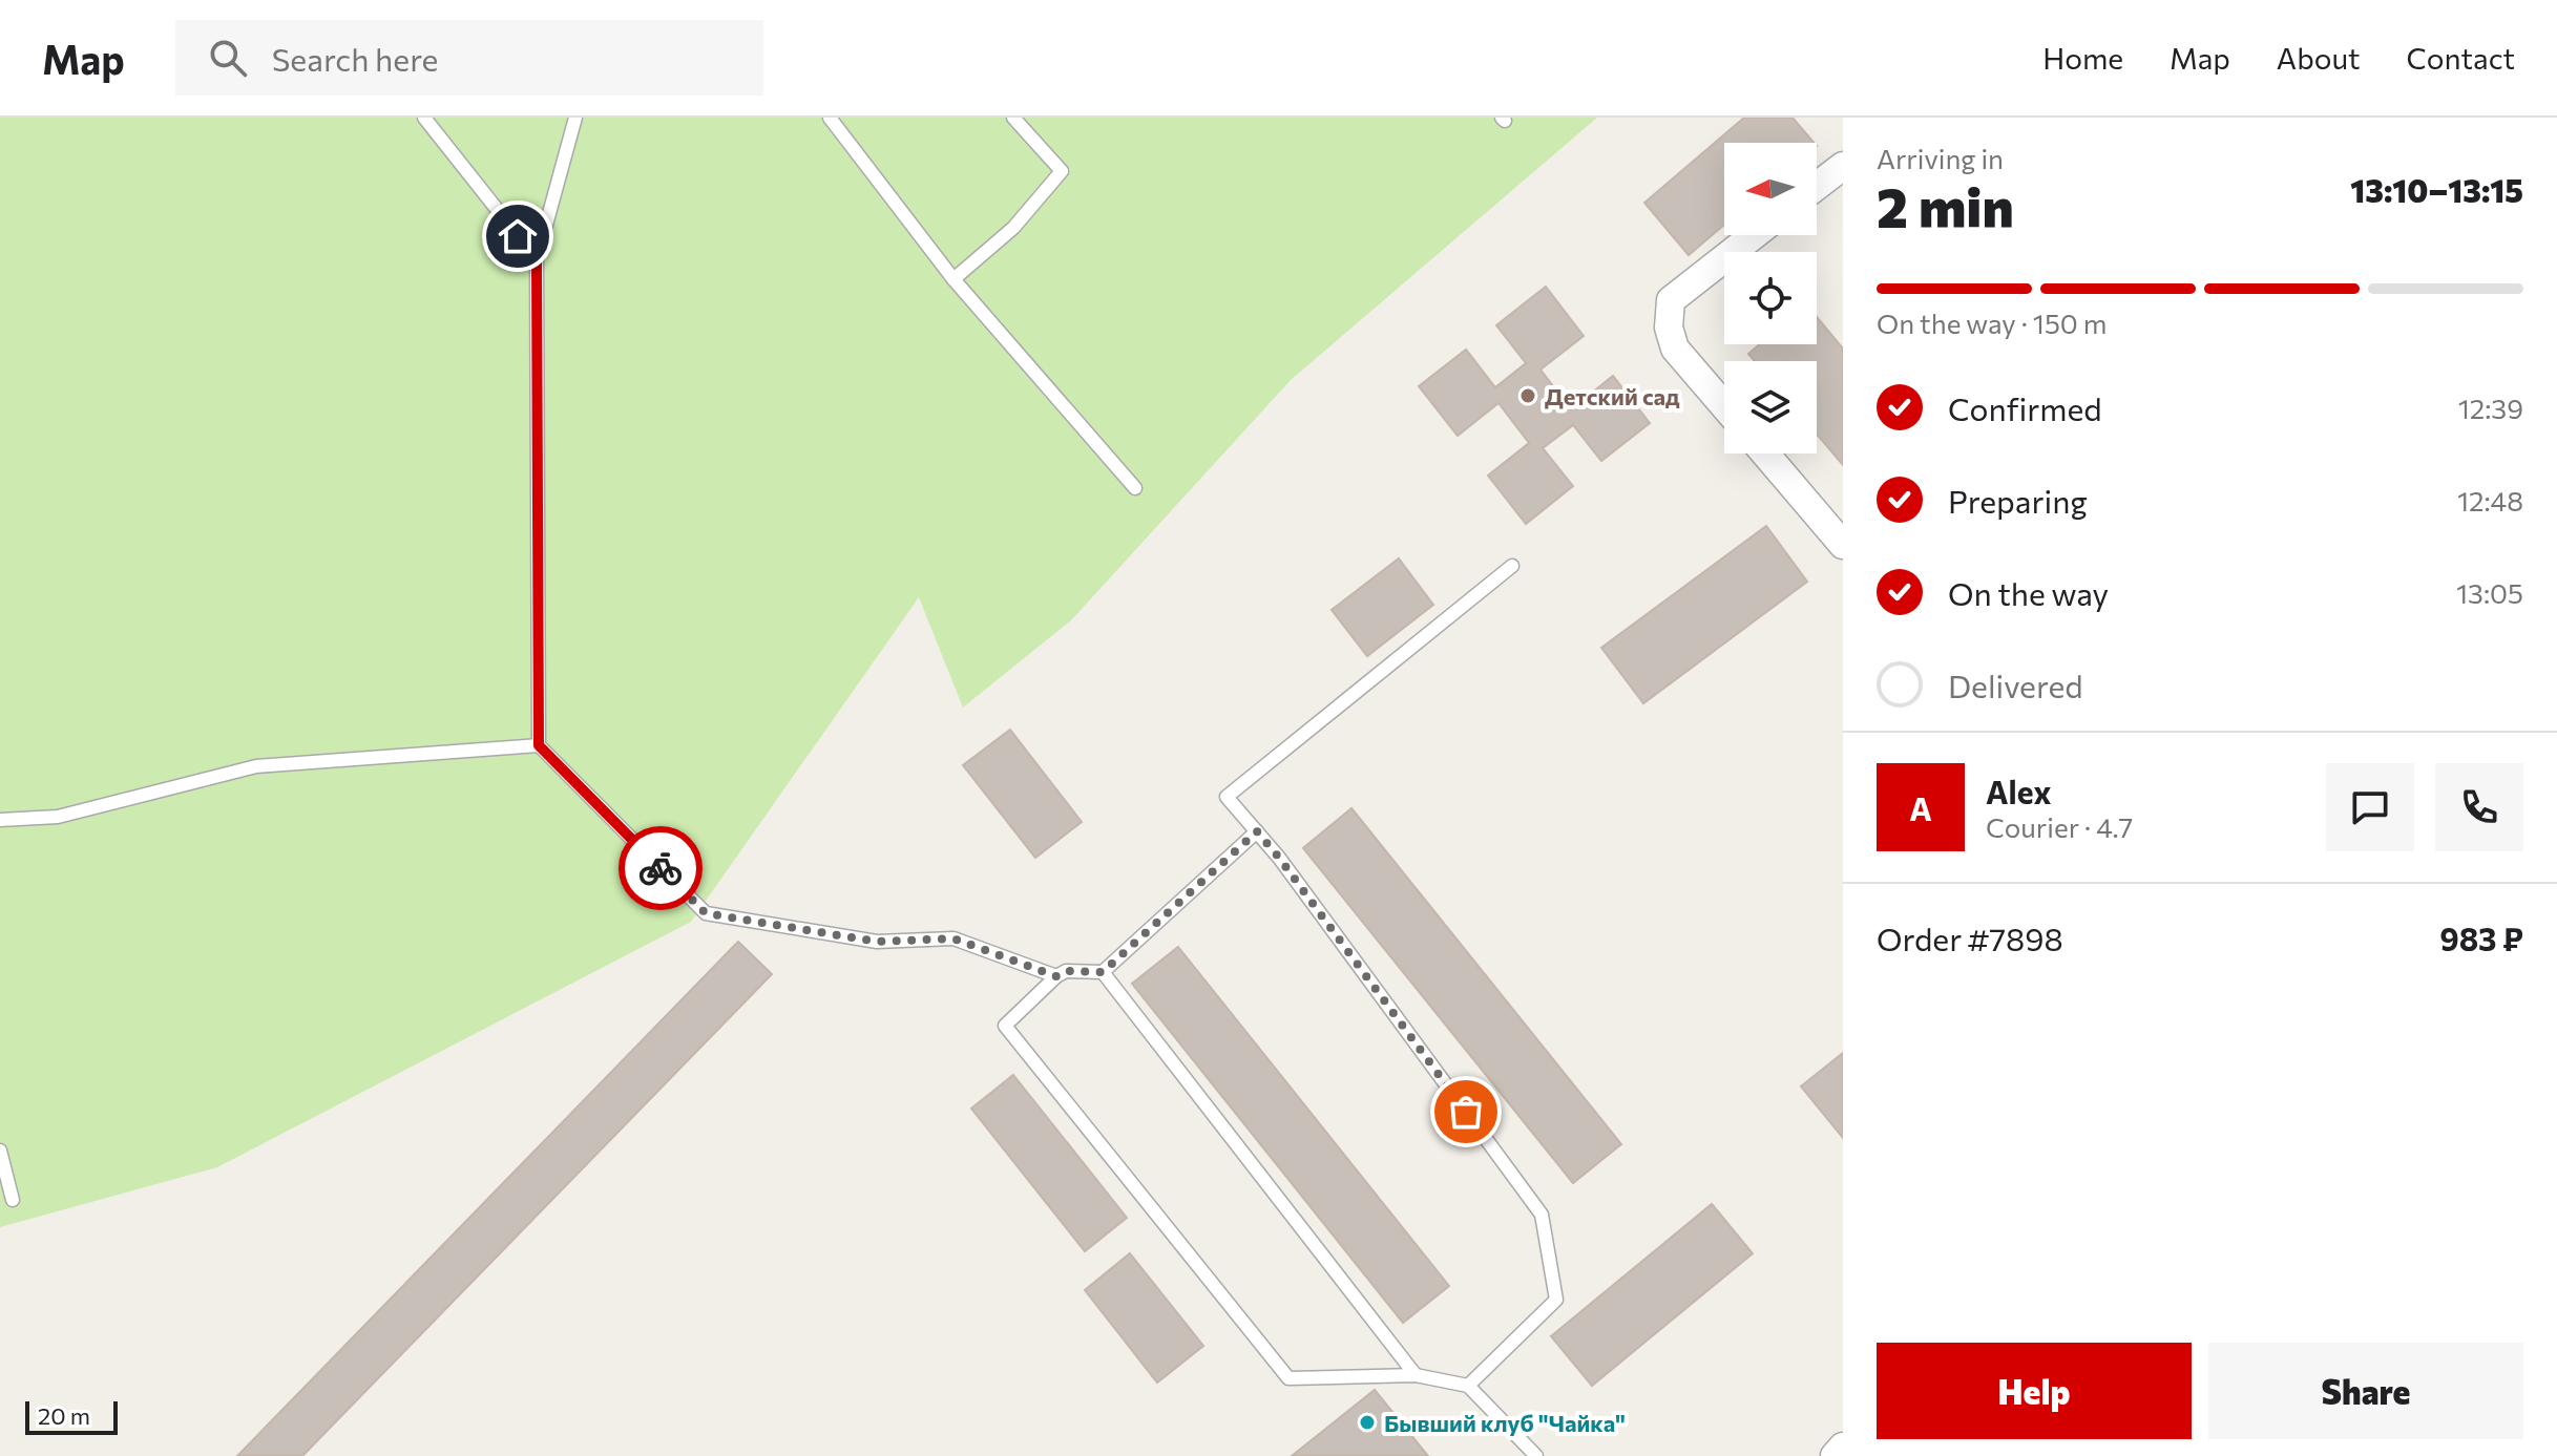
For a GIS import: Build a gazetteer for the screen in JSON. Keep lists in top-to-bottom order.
{
  "places": ["Детский сад", "Бывший клуб \"Чайка\""],
  "scale_bar": "20 m",
  "north": "left",
  "page": {
    "header": "Map",
    "search": "Search here",
    "nav": [
      "Home",
      "Map",
      "About",
      "Contact"
    ],
    "heading": ["2 min", "Arriving in", "13:10–13:15"],
    "panel": [
      "Alex",
      "Courier · 4.7",
      "Order #7898",
      "983 ₽"
    ],
    "bar": "On the way · 150 m",
    "list": [
      ["Confirmed", "12:39"],
      ["Preparing", "12:48"],
      ["On the way", "13:05"],
      "Delivered"
    ],
    "round": "A",
    "buttons": ["Help", "Share"],
    "scale": "20 m"
  }
}
